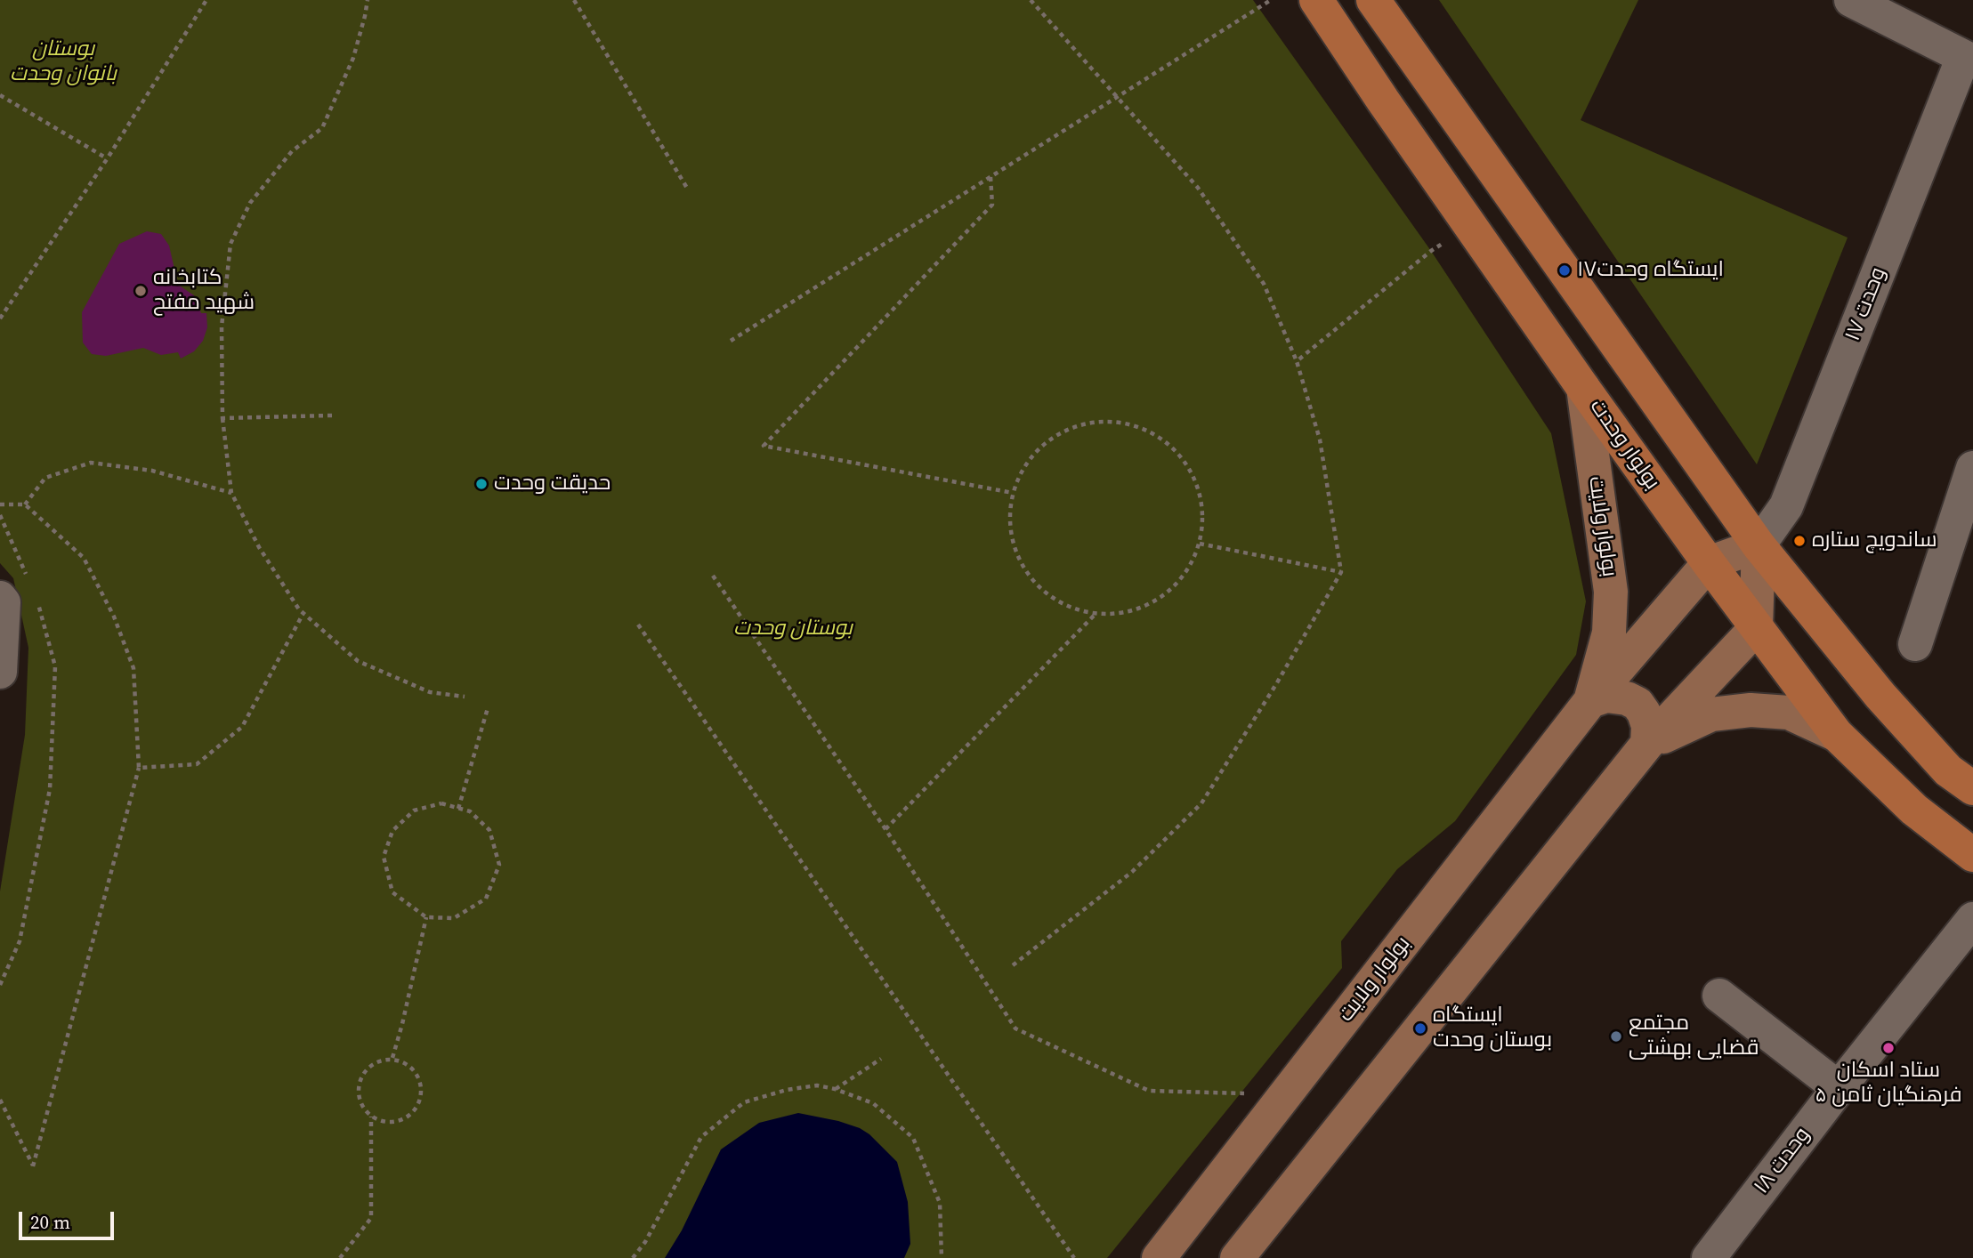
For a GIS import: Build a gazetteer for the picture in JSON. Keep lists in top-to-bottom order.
{
  "streets": {
    "main road": ["بولوار وحدت", "بولوار ولایت"],
    "street": ["وحدت ۱۷", "وحدت ۱۸"]
  },
  "crossings": [
    ["وحدت ۱۷", "بولوار ولایت"],
    ["بولوار وحدت", "بولوار ولایت"]
  ],
  "parks": ["بوستان بانوان وحدت", "بوستان وحدت"],
  "places": [
    "ایستگاه وحدت۱۷",
    "کتابخانه شهید مفتح",
    "حدیقت وحدت",
    "ساندویچ ستاره",
    "ایستگاه بوستان وحدت",
    "مجتمع قضایی بهشتی",
    "ستاد اسکان فرهنگیان ثامن ۵"
  ],
  "scale_bar": "20 m"
}
